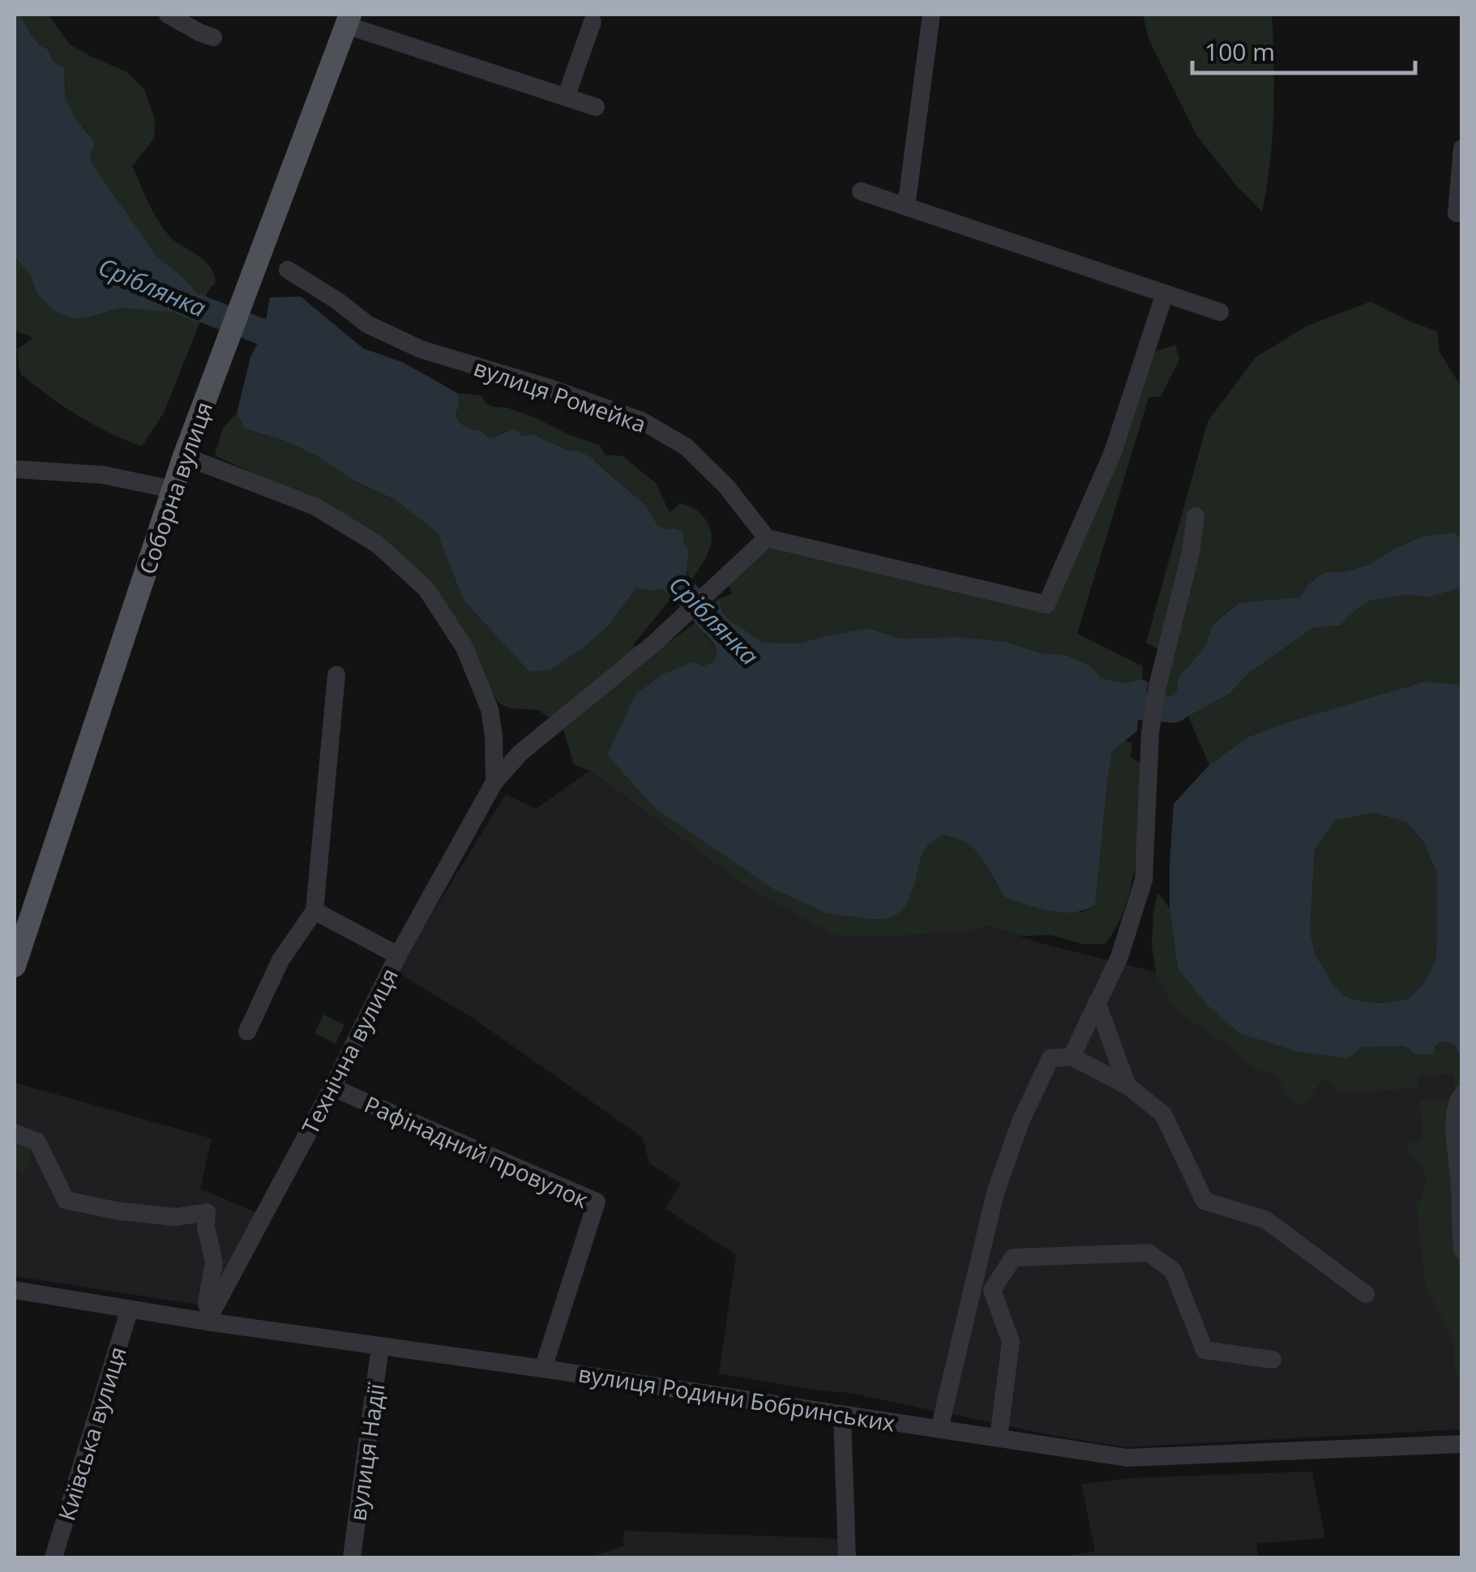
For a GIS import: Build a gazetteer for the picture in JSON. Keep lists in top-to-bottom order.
{
  "streets": {
    "main road": ["Соборна вулиця"],
    "street": [
      "вулиця Ромейка",
      "Технічна вулиця",
      "Рафінадний провулок",
      "вулиця Родини Бобринських",
      "Київська вулиця",
      "вулиця Надії"
    ]
  },
  "crossings": [
    ["вулиця Ромейка", "Технічна вулиця"],
    ["Соборна вулиця", "Технічна вулиця"],
    ["Технічна вулиця", "Рафінадний провулок"],
    ["Технічна вулиця", "вулиця Родини Бобринських"],
    ["Рафінадний провулок", "вулиця Родини Бобринських"],
    ["вулиця Родини Бобринських", "Київська вулиця"],
    ["вулиця Родини Бобринських", "вулиця Надії"]
  ],
  "water": ["Сріблянка"],
  "scale_bar": "100 m"
}
